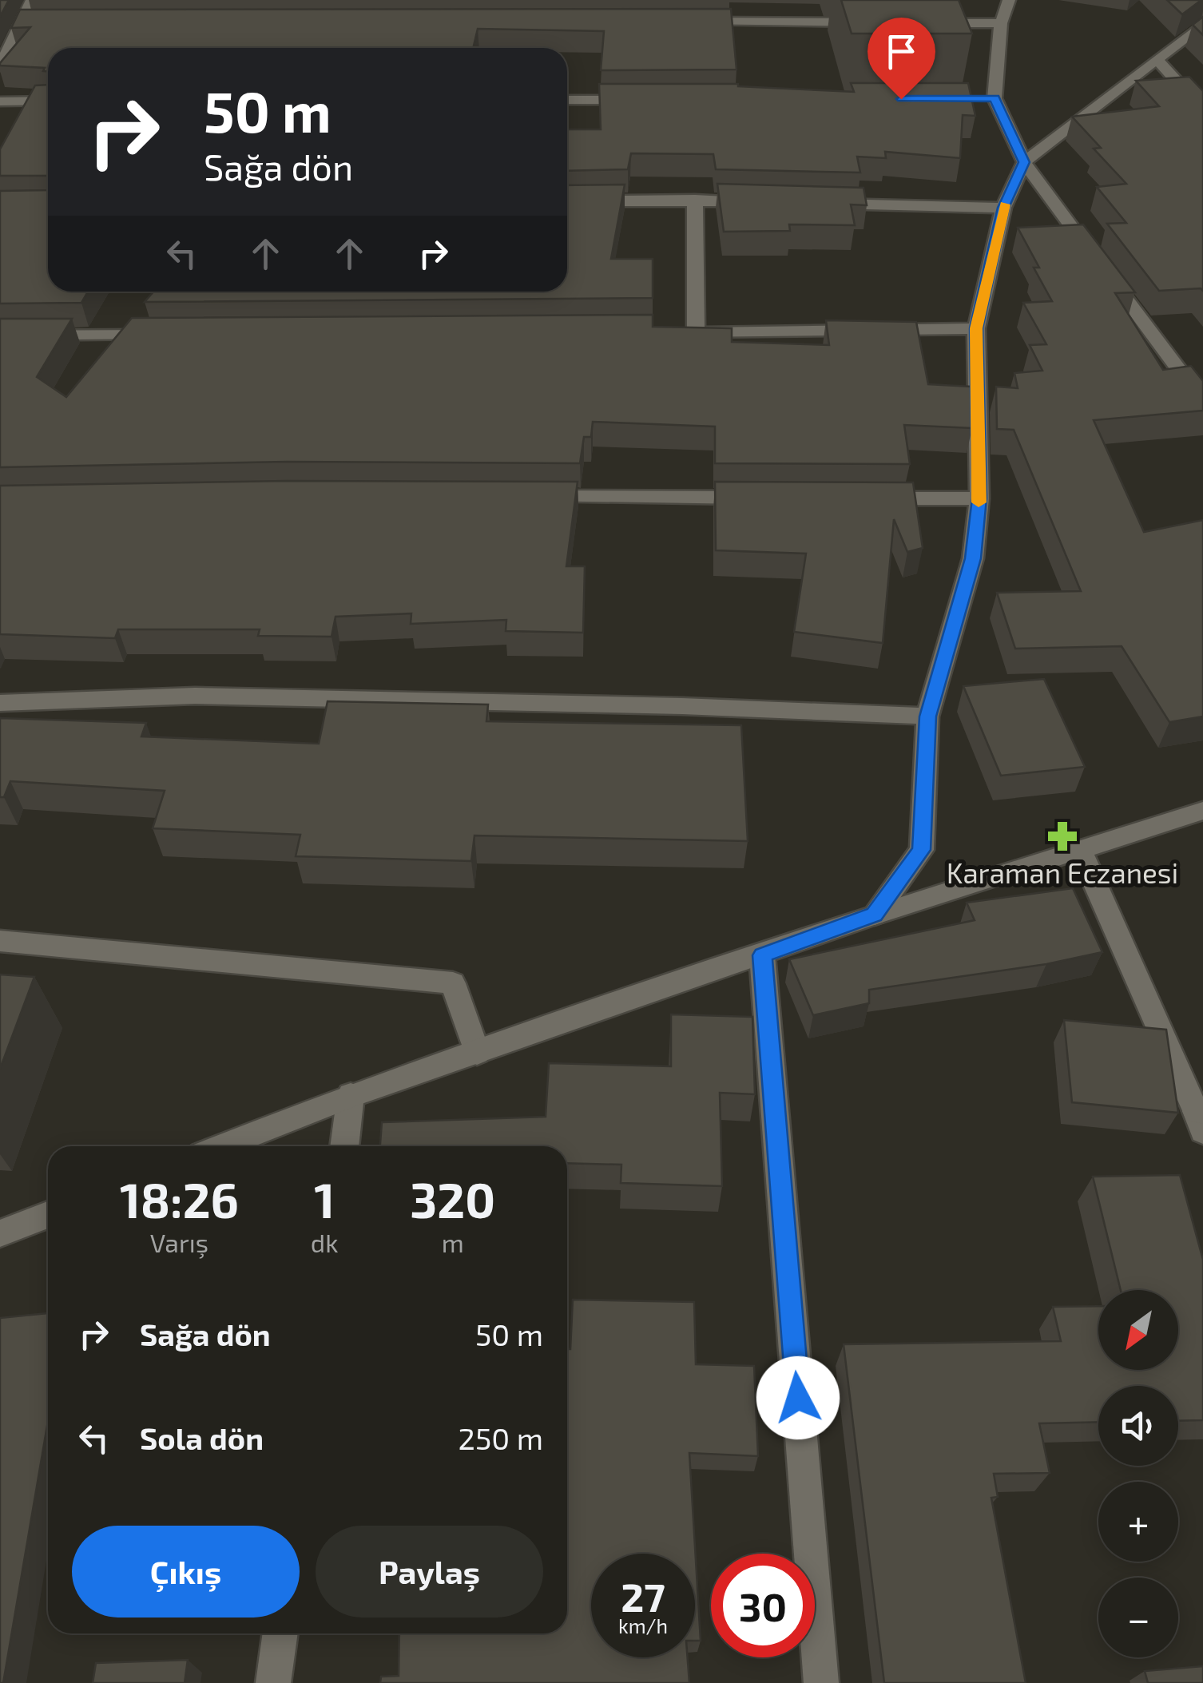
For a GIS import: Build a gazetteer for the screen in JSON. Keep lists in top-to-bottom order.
{
  "places": {
    "pharmacy": ["Karaman Eczanesi"]
  },
  "north": "bottom left",
  "page": {
    "turn": ["50 m", "Sağa dön"],
    "eta": [
      "18:26",
      "Varış",
      "1",
      "dk",
      "320",
      "m"
    ],
    "list": [
      {
        "name": "Sağa dön",
        "value": "50 m"
      },
      {
        "name": "Sola dön",
        "value": "250 m"
      }
    ],
    "map_buttons": ["+", "−"],
    "buttons": ["Çıkış", "Paylaş"],
    "speed": "27 km/h",
    "limit": "30"
  }
}
